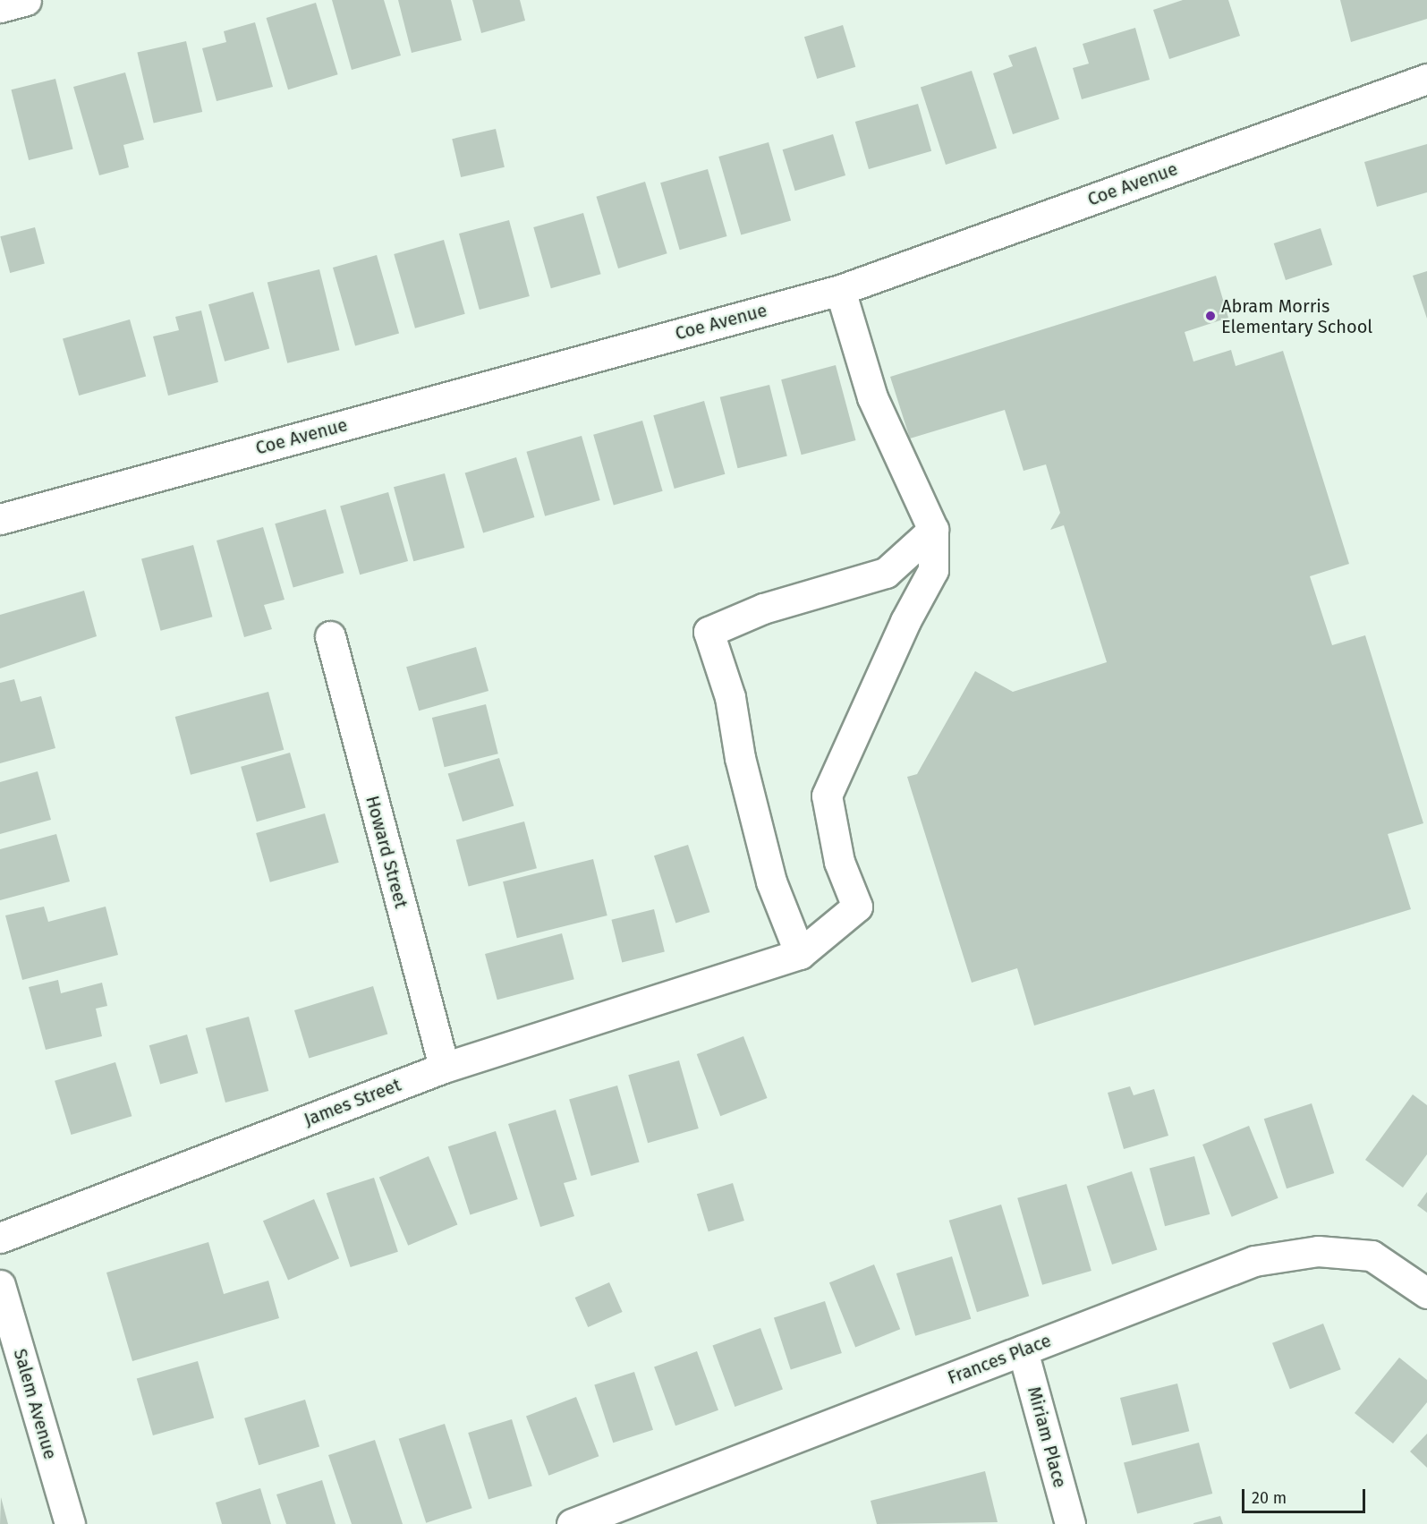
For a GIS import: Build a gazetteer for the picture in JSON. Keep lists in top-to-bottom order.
{
  "streets": {
    "street": [
      "Coe Avenue",
      "Howard Street",
      "James Street",
      "Frances Place",
      "Salem Avenue",
      "Miriam Place"
    ]
  },
  "crossings": [
    ["Howard Street", "James Street"],
    ["Frances Place", "Miriam Place"]
  ],
  "places": ["Abram Morris Elementary School"],
  "scale_bar": "20 m"
}
